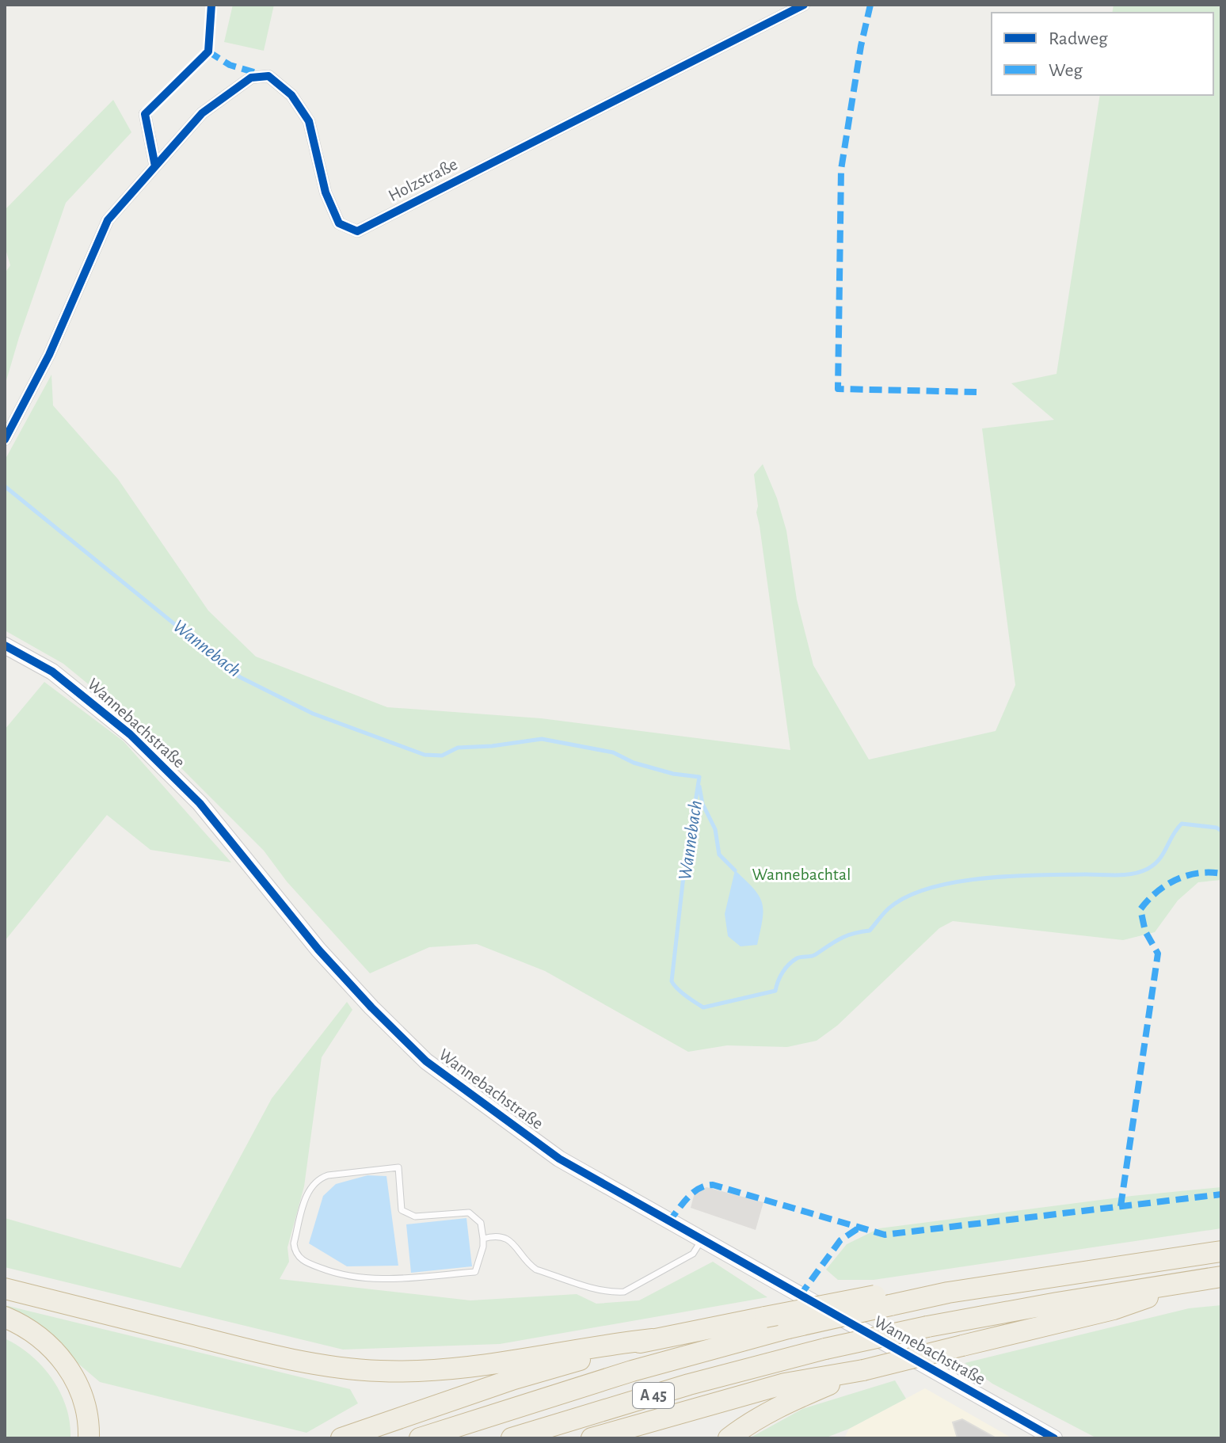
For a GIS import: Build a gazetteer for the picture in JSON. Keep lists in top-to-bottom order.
{
  "streets": {
    "highway": ["A 45"],
    "main road": ["Wannebachstraße"],
    "street": ["Holzstraße"]
  },
  "water": ["Wannebach"],
  "parks": ["Wannebachtal"],
  "legend": ["Radweg", "Weg"]
}
